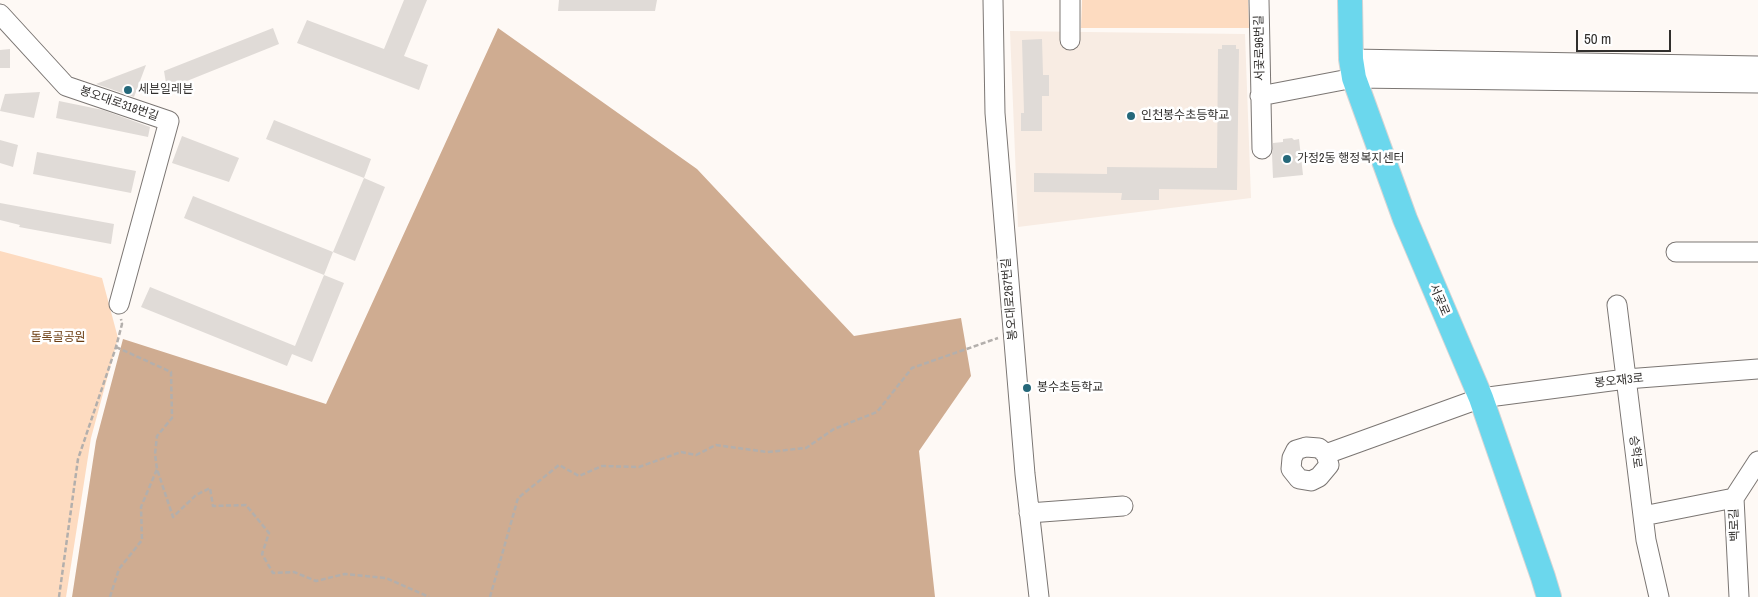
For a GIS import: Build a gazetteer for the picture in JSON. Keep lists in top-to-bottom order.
{
  "streets": {
    "main road": ["서곶로"],
    "street": [
      "서곷로96번길",
      "봉오대로318번길",
      "봉오대로267번길",
      "봉오재3로",
      "승학로",
      "백로길"
    ]
  },
  "crossings": [
    ["서곷로96번길", "서곶로"],
    ["서곶로", "봉오재3로"],
    ["봉오재3로", "승학로"]
  ],
  "parks": ["돌록골공원"],
  "places": [
    "세븐일레븐",
    "인천봉수초등학교",
    "가정2동 행정복지센터",
    "봉수초등학교"
  ],
  "scale_bar": "50 m"
}
